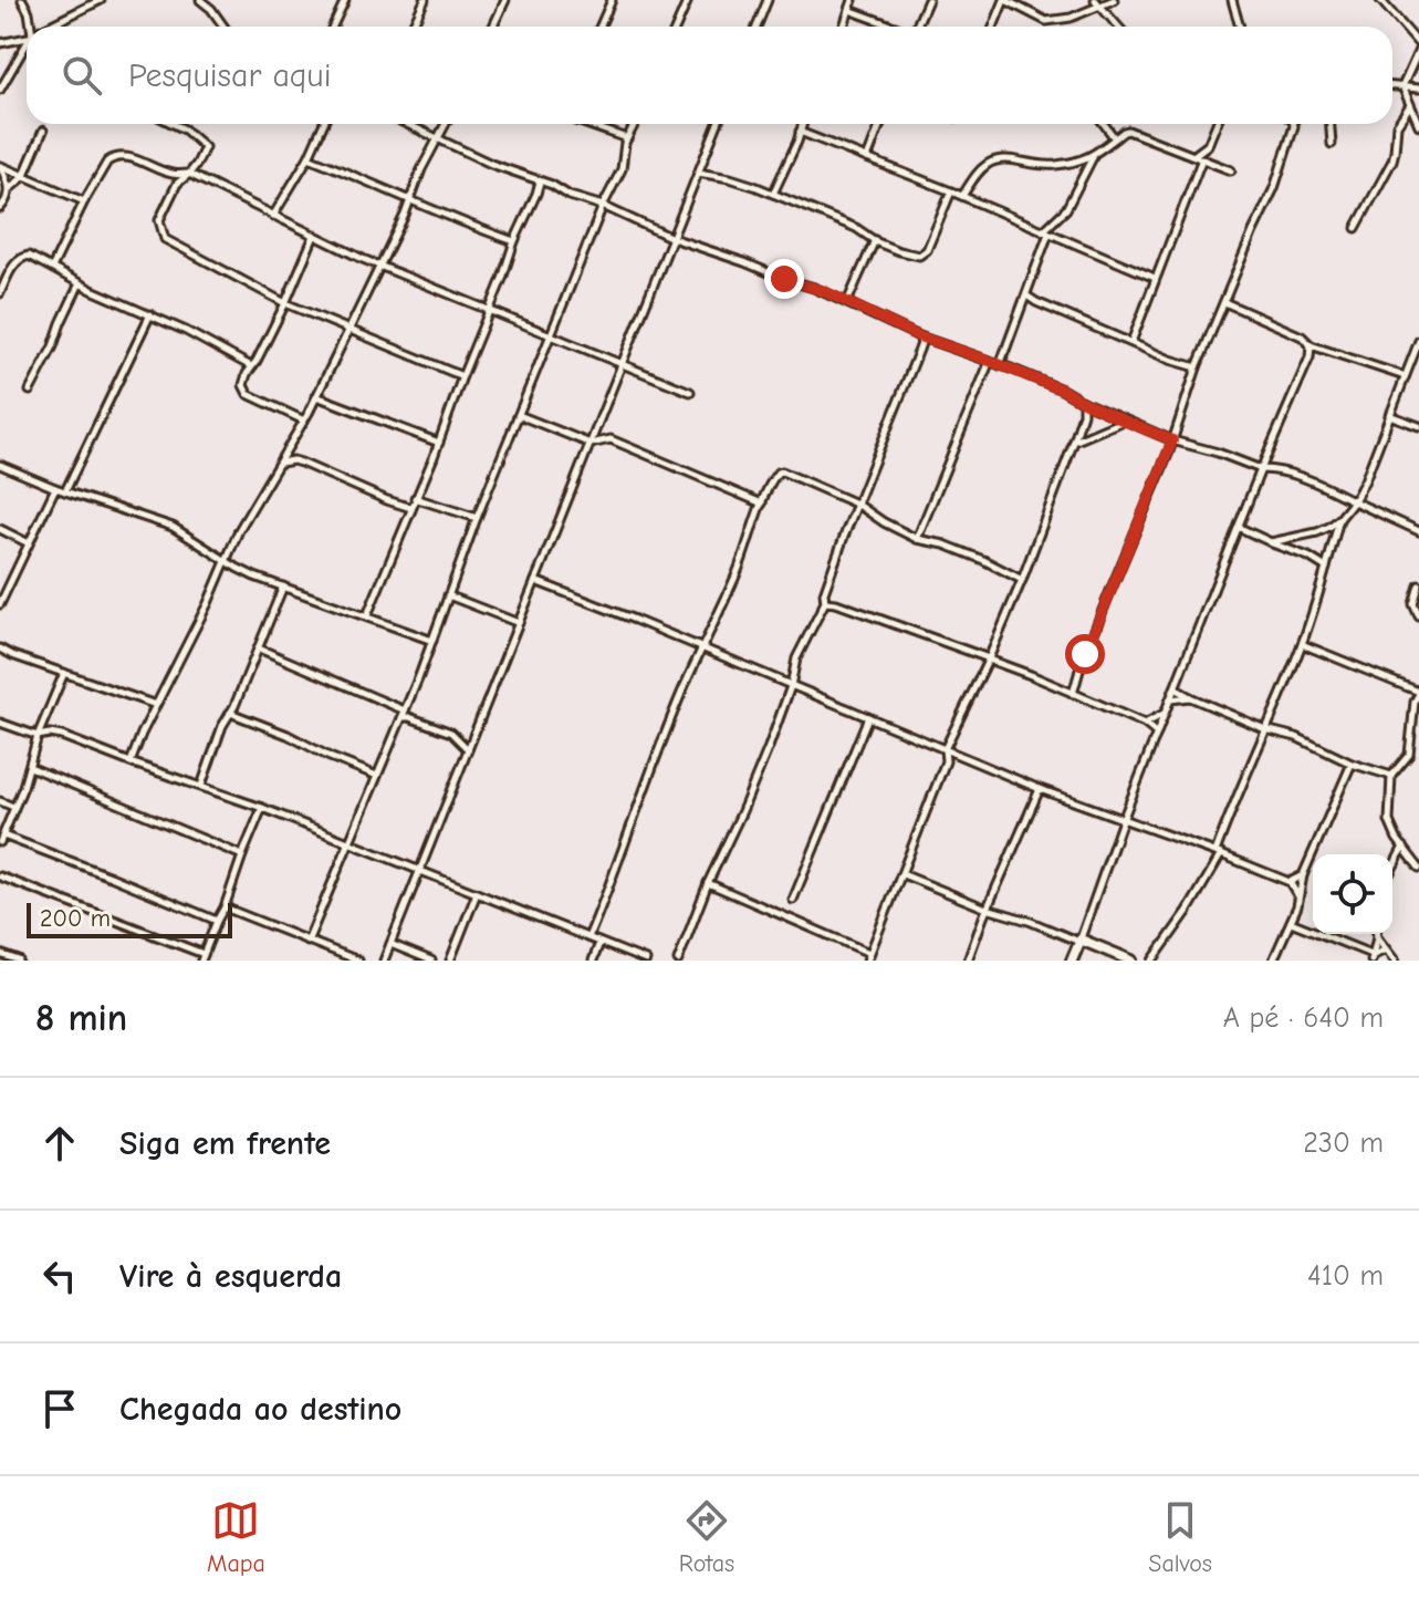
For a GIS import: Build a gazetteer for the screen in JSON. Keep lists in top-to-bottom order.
{
  "scale_bar": "200 m",
  "page": {
    "search": "Pesquisar aqui",
    "scale": "200 m",
    "heading": ["8 min", "A pé · 640 m"],
    "list": [
      ["Siga em frente", "230 m"],
      ["Vire à esquerda", "410 m"],
      "Chegada ao destino"
    ],
    "nav": ["Mapa", "Rotas", "Salvos"]
  }
}
